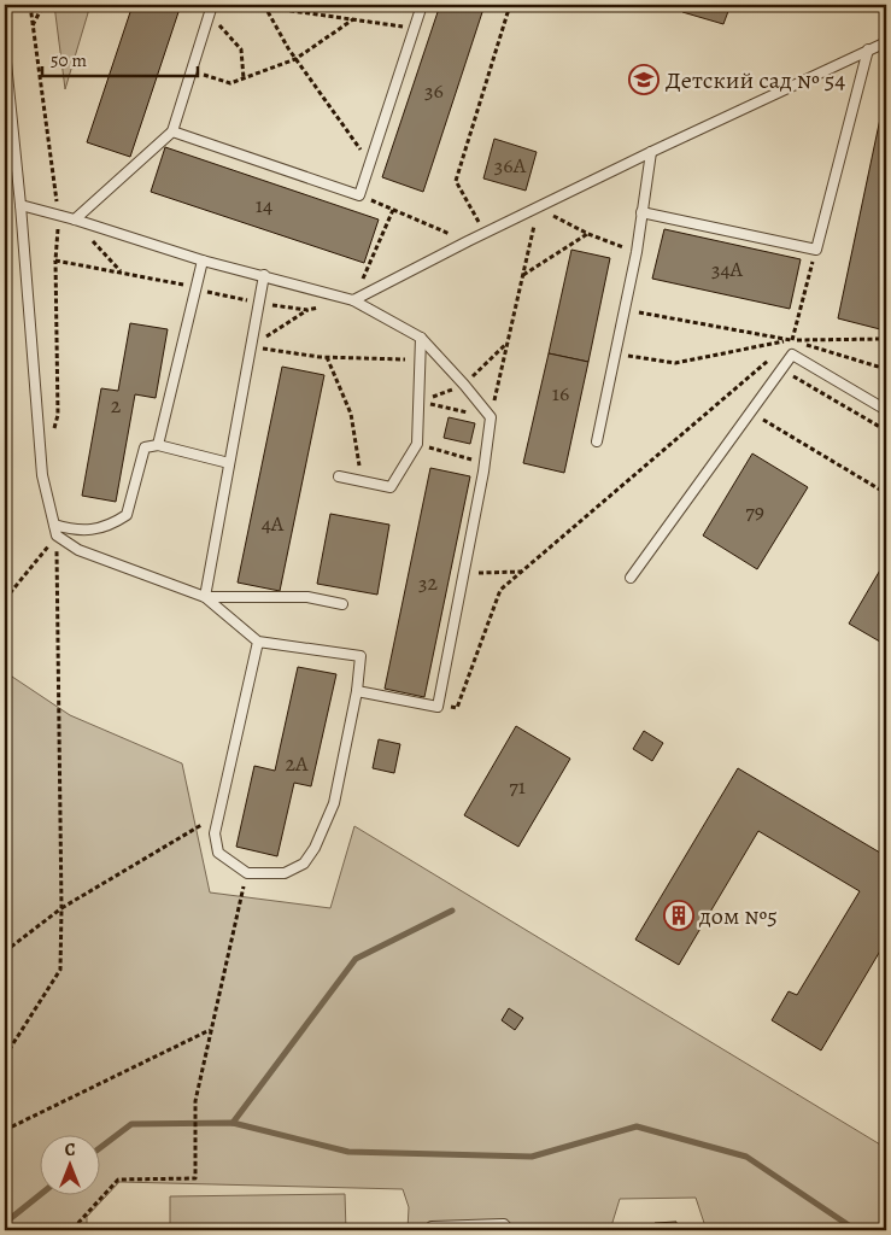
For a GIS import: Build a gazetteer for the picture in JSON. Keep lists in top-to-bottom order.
{
  "places": {
    "school or university": ["Детский сад № 54"],
    "building": ["дом №5"]
  },
  "house_numbers": [
    "36",
    "36А",
    "14",
    "34А",
    "16",
    "2",
    "79",
    "4А",
    "32",
    "2А",
    "71"
  ],
  "scale_bar": "50 m",
  "north": "top"
}
